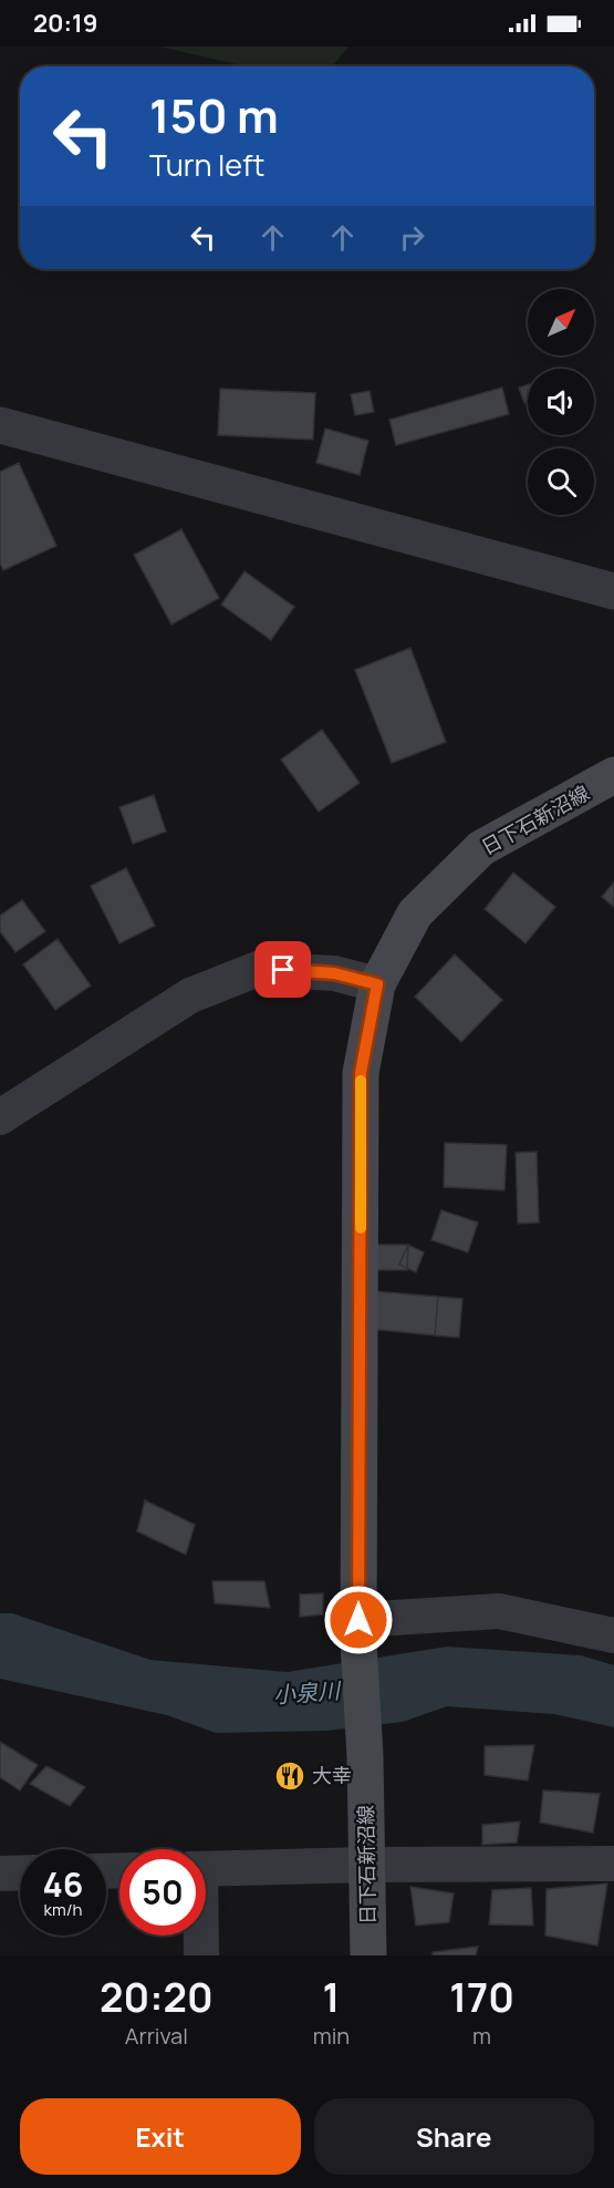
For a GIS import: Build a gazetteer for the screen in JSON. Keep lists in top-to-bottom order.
{
  "streets": {
    "main road": ["日下石新沼線"]
  },
  "water": ["小泉川"],
  "places": {
    "restaurant": ["大幸"]
  },
  "north": "top right",
  "page": {
    "status": "20:19",
    "turn": ["150 m", "Turn left"],
    "speed": "46 km/h",
    "limit": "50",
    "eta": [
      "20:20",
      "Arrival",
      "1",
      "min",
      "170",
      "m"
    ],
    "buttons": ["Exit", "Share"]
  }
}
